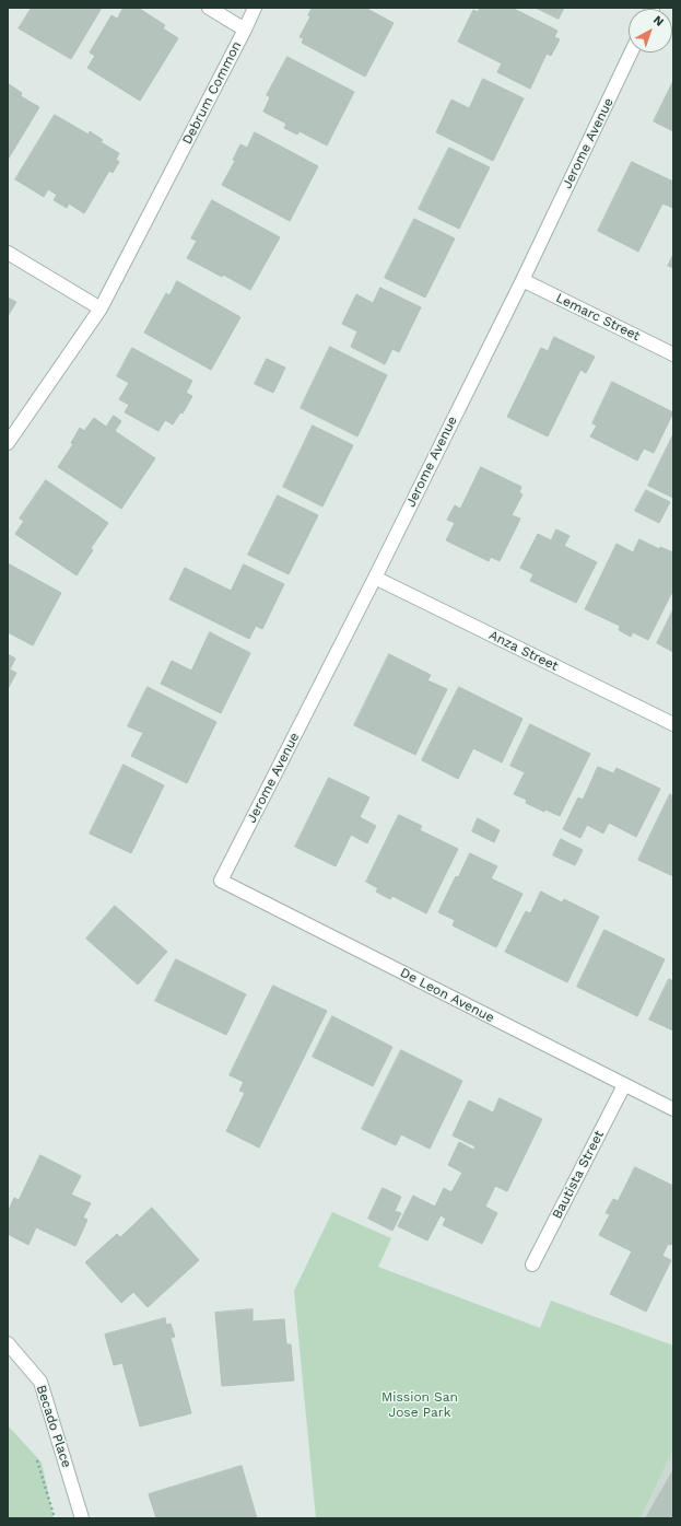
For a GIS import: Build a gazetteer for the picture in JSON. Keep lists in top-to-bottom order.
{
  "streets": {
    "street": [
      "Debrum Common",
      "Jerome Avenue",
      "Lemarc Street",
      "Anza Street",
      "De Leon Avenue",
      "Bautista Street",
      "Becado Place"
    ]
  },
  "crossings": [
    ["Jerome Avenue", "Lemarc Street"],
    ["Jerome Avenue", "Anza Street"],
    ["Jerome Avenue", "De Leon Avenue"],
    ["De Leon Avenue", "Bautista Street"]
  ],
  "parks": ["Mission San Jose Park"],
  "north": "top right"
}
